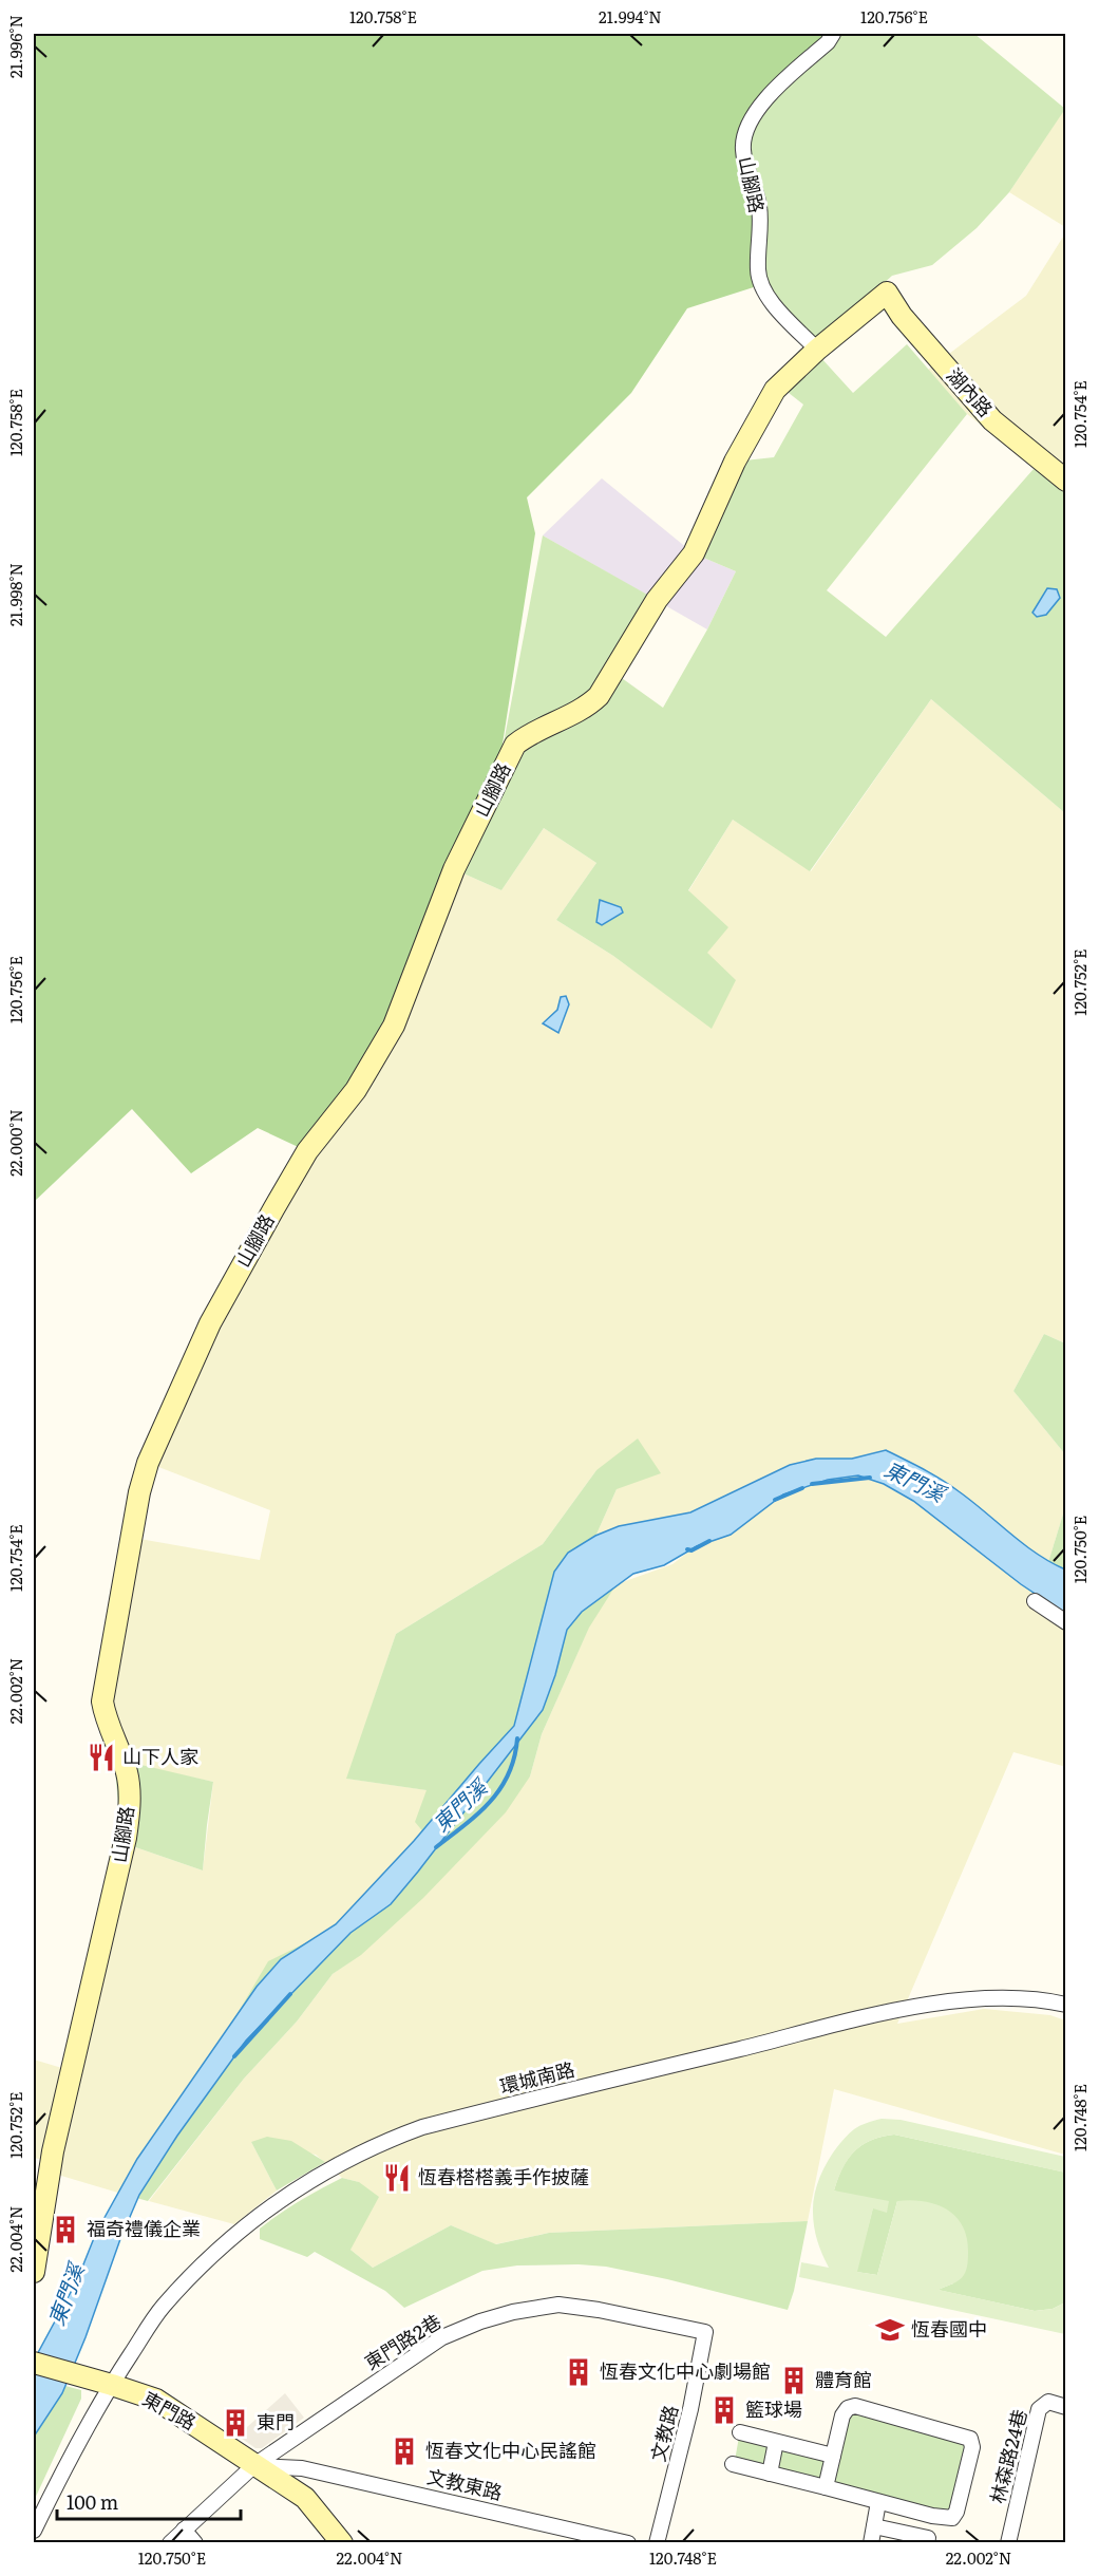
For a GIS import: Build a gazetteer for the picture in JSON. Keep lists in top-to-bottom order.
{
  "streets": {
    "street": [
      "山腳路",
      "湖內路",
      "環城南路",
      "東門路2巷",
      "東門路",
      "文教路",
      "林森路24巷",
      "文教東路"
    ]
  },
  "crossings": [
    ["山腳路", "湖內路"],
    ["環城南路", "東門路"],
    ["東門路2巷", "東門路"],
    ["東門路2巷", "文教路"],
    ["東門路2巷", "文教東路"],
    ["東門路", "文教東路"]
  ],
  "water": ["東門溪"],
  "places": {
    "restaurant": ["山下人家", "恆春榙榙義手作披薩"],
    "building": [
      "福奇禮儀企業",
      "恆春文化中心劇場館",
      "體育館",
      "籃球場",
      "東門",
      "恆春文化中心民謠館"
    ],
    "school or university": ["恆春國中"]
  },
  "scale_bar": "100 m",
  "coordinates": [
    "120.758°E",
    "21.994°N",
    "120.756°E",
    "21.996°N",
    "120.754°E",
    "21.998°N",
    "120.752°E",
    "22.000°N",
    "120.750°E",
    "22.002°N",
    "120.748°E",
    "22.004°N"
  ]
}
